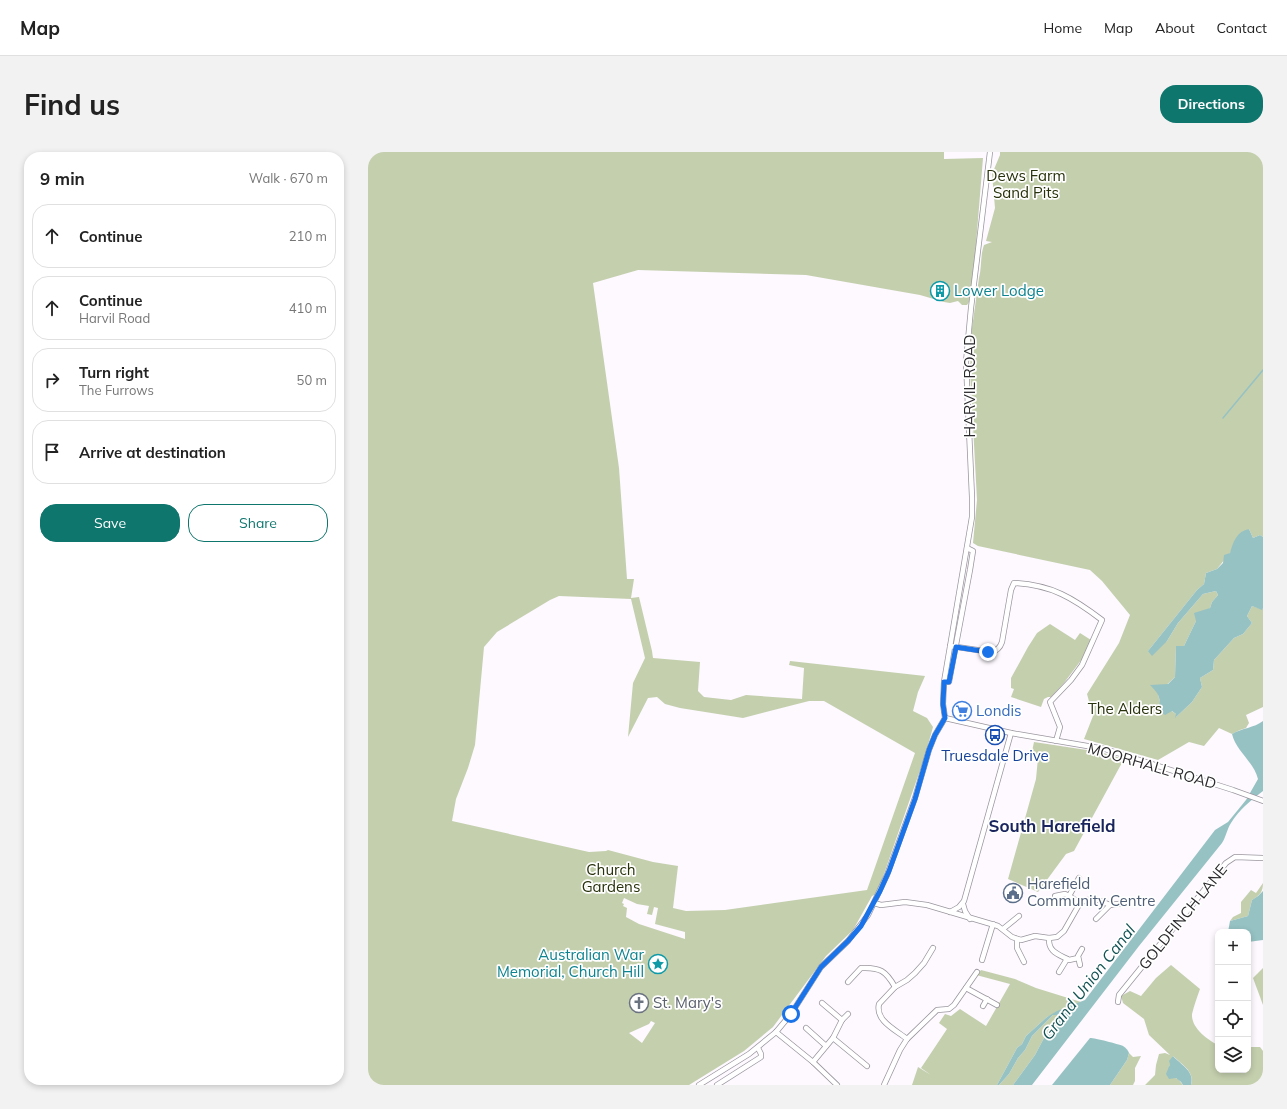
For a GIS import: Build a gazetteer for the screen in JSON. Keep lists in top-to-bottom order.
{
  "streets": {
    "street": ["HARVIL ROAD", "MOORHALL ROAD", "GOLDFINCH LANE"]
  },
  "crossings": [
    ["HARVIL ROAD", "MOORHALL ROAD"]
  ],
  "districts": ["South Harefield"],
  "water": ["Grand Union Canal"],
  "parks": ["Dews Farm Sand Pits", "The Alders", "Church Gardens"],
  "places": {
    "building": ["Lower Lodge"],
    "supermarket": ["Londis"],
    "bus stop": ["Truesdale Drive"],
    "public building": ["Harefield Community Centre"],
    "place": ["Australian War Memorial, Church Hill"],
    "church": ["St. Mary's"]
  },
  "page": {
    "header": "Map",
    "nav": [
      "Home",
      "Map",
      "About",
      "Contact"
    ],
    "buttons": [
      "Directions",
      ["Save", "Share"]
    ],
    "title": "Find us",
    "heading": ["9 min", "Walk · 670 m"],
    "list": [
      ["Continue", "210 m"],
      ["Continue", "Harvil Road", "410 m"],
      ["Turn right", "The Furrows", "50 m"],
      "Arrive at destination"
    ],
    "map_buttons": ["+", "−"]
  }
}
